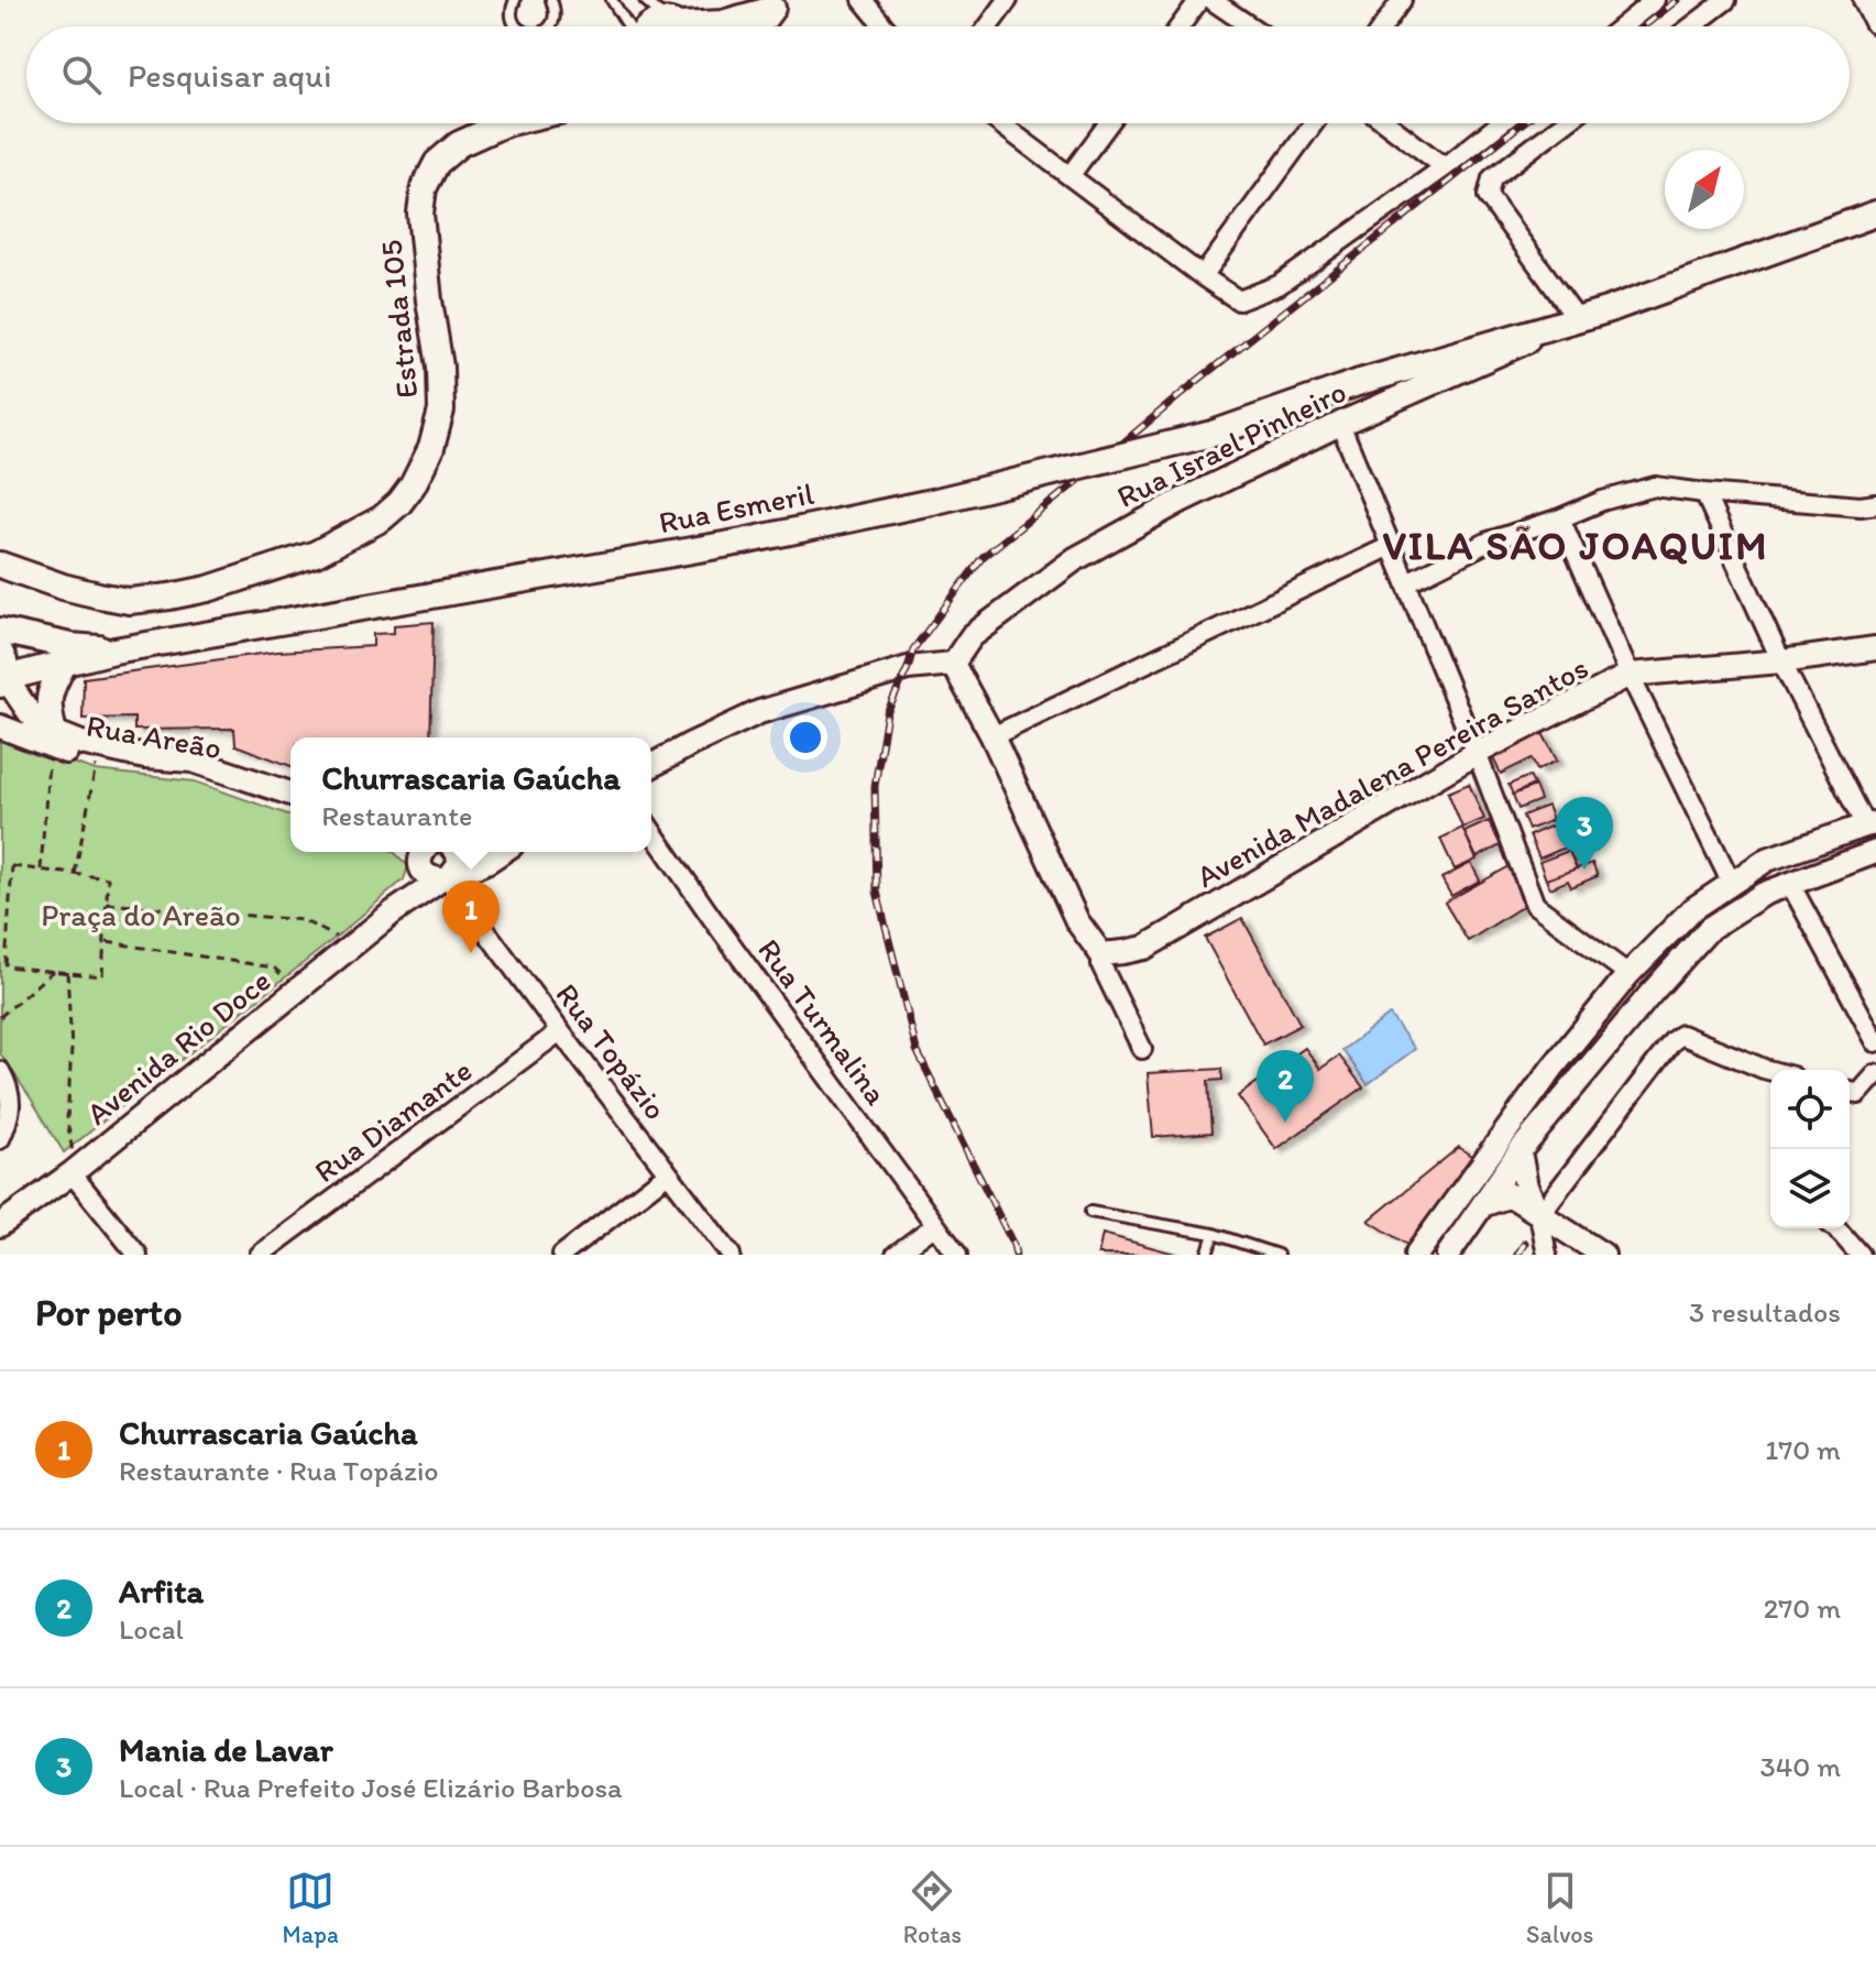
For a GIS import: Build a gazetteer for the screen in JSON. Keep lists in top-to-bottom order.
{
  "streets": {
    "main road": ["Estrada 105", "Rua Israel Pinheiro", "Rua Esmeril"],
    "street": [
      "Rua Areão",
      "Avenida Madalena Pereira Santos",
      "Rua Turmalina",
      "Avenida Rio Doce",
      "Rua Topázio",
      "Rua Diamante"
    ]
  },
  "crossings": [
    ["Rua Israel Pinheiro", "Rua Esmeril"],
    ["Avenida Rio Doce", "Rua Topázio"],
    ["Rua Topázio", "Rua Diamante"]
  ],
  "districts": ["VILA SÃO JOAQUIM"],
  "parks": ["Praça do Areão"],
  "north": "top right",
  "page": {
    "search": "Pesquisar aqui",
    "popup": ["Churrascaria Gaúcha", "Restaurante"],
    "pins": ["3", "1", "2"],
    "heading": ["Por perto", "3 resultados"],
    "list": [
      {
        "mark": "1",
        "name": "Churrascaria Gaúcha",
        "note": "Restaurante · Rua Topázio",
        "value": "170 m"
      },
      {
        "mark": "2",
        "name": "Arfita",
        "note": "Local",
        "value": "270 m"
      },
      {
        "mark": "3",
        "name": "Mania de Lavar",
        "note": "Local · Rua Prefeito José Elizário Barbosa",
        "value": "340 m"
      }
    ],
    "nav": ["Mapa", "Rotas", "Salvos"]
  }
}
